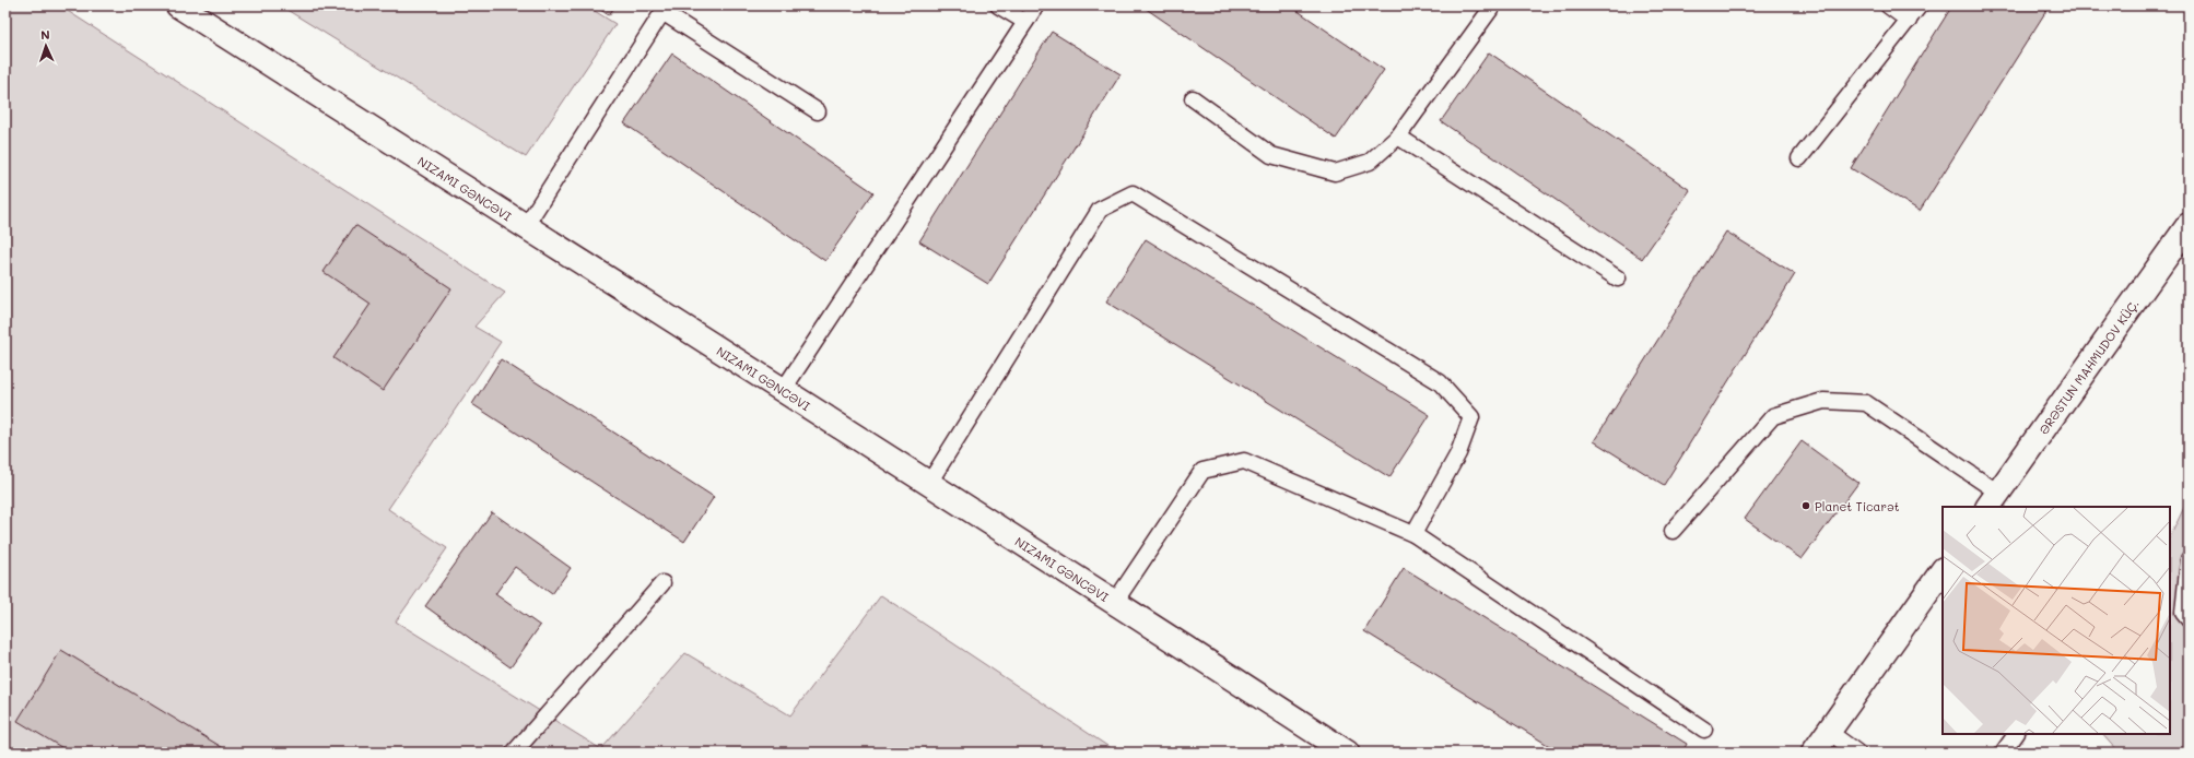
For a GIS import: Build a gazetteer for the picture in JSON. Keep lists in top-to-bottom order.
{
  "streets": {
    "main road": ["NIZAMI GƏNCƏVI", "ƏRƏSTUN MAHMUDOV KÜÇ."]
  },
  "places": ["Planet Ticarət"],
  "north": "top"
}
